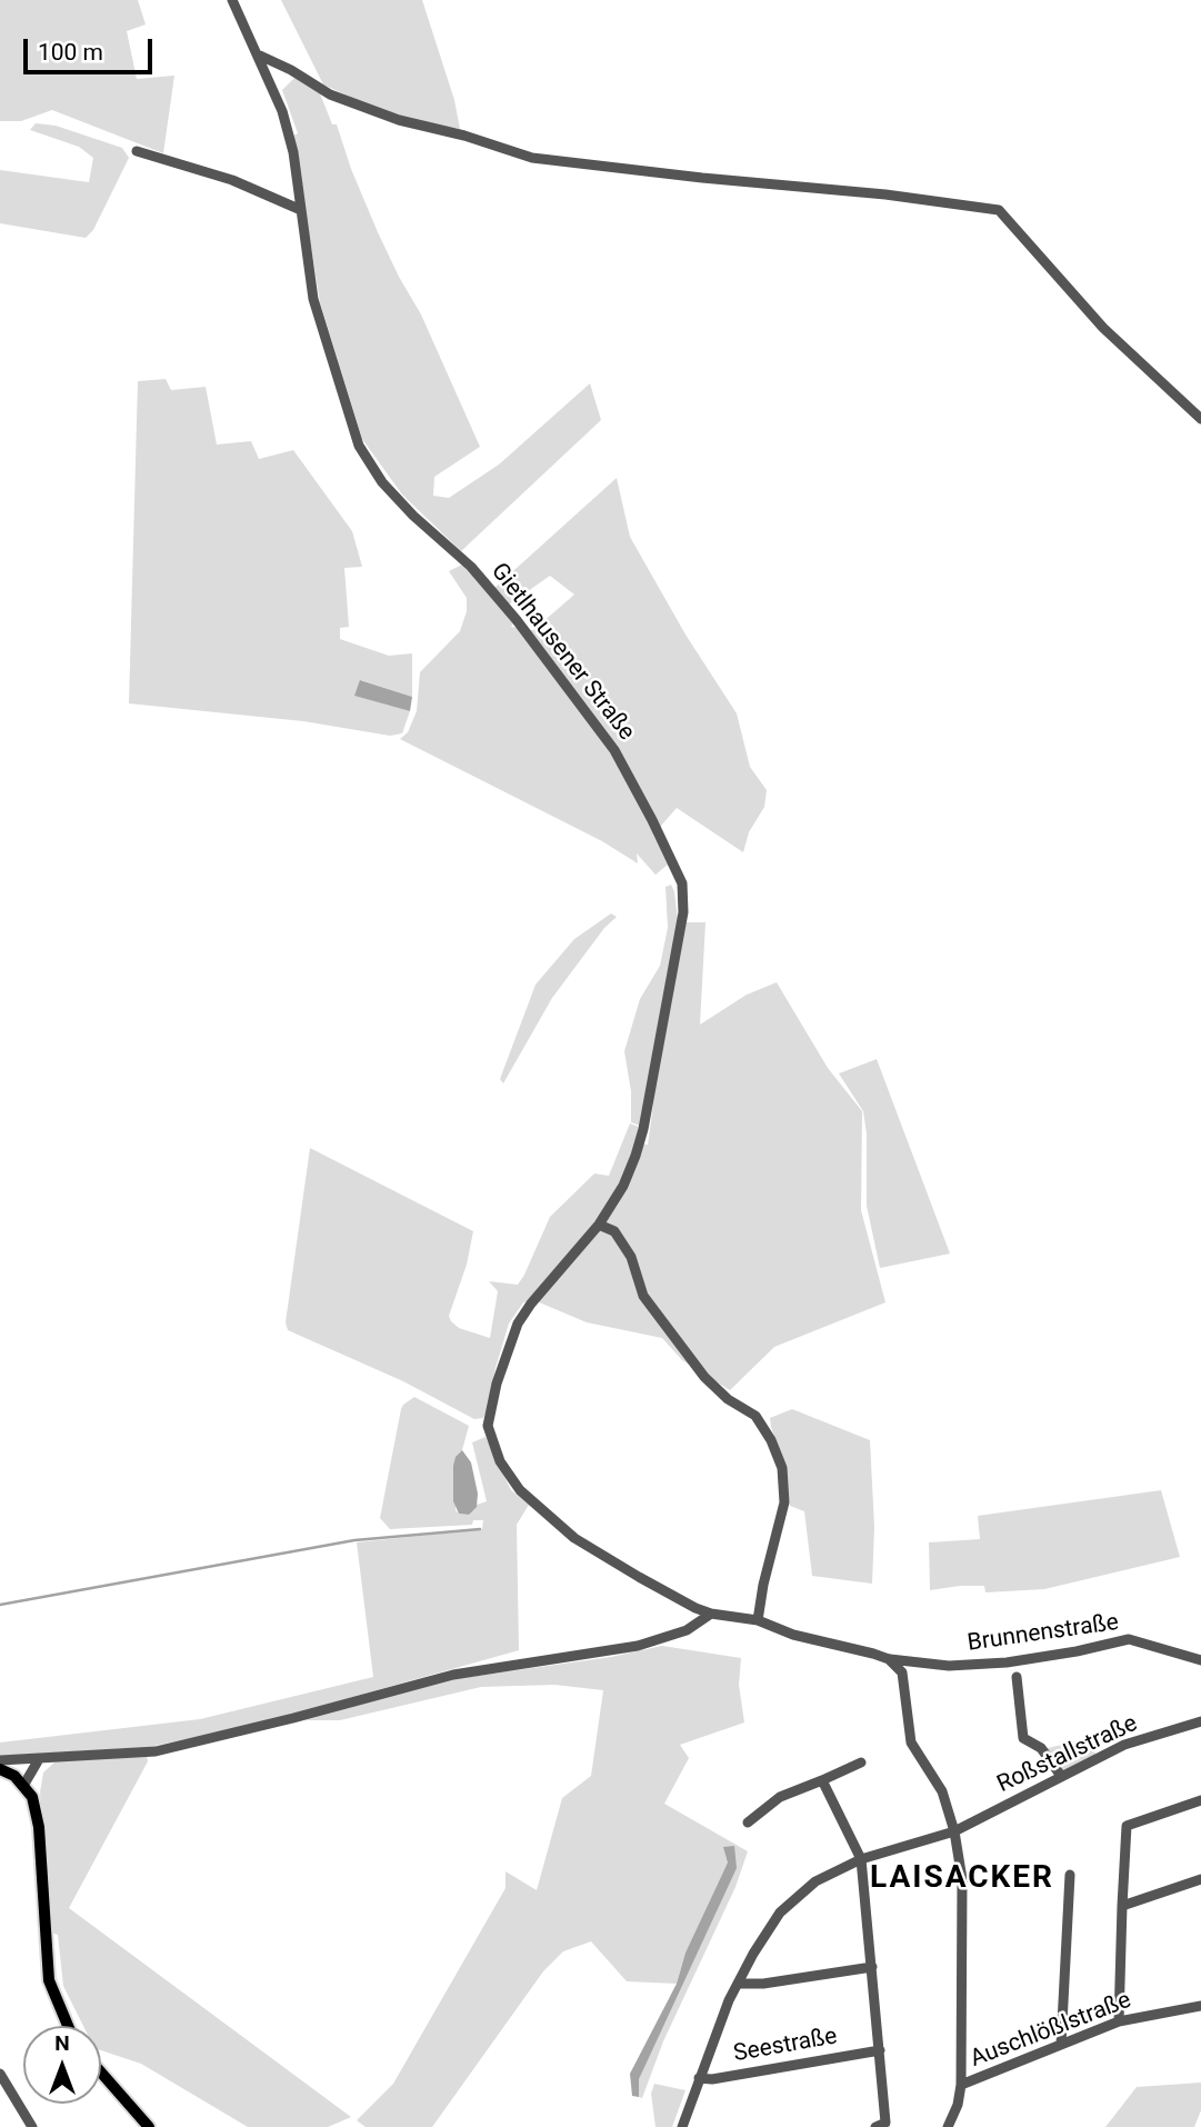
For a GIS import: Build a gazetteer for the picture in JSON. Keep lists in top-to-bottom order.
{
  "streets": {
    "street": [
      "Gietlhausener Straße",
      "Brunnenstraße",
      "Roßstallstraße",
      "Auschlößlstraße",
      "Seestraße"
    ]
  },
  "crossings": [
    ["Gietlhausener Straße", "Brunnenstraße"],
    ["Roßstallstraße", "Seestraße"]
  ],
  "districts": ["LAISACKER"],
  "scale_bar": "100 m",
  "north": "top"
}
